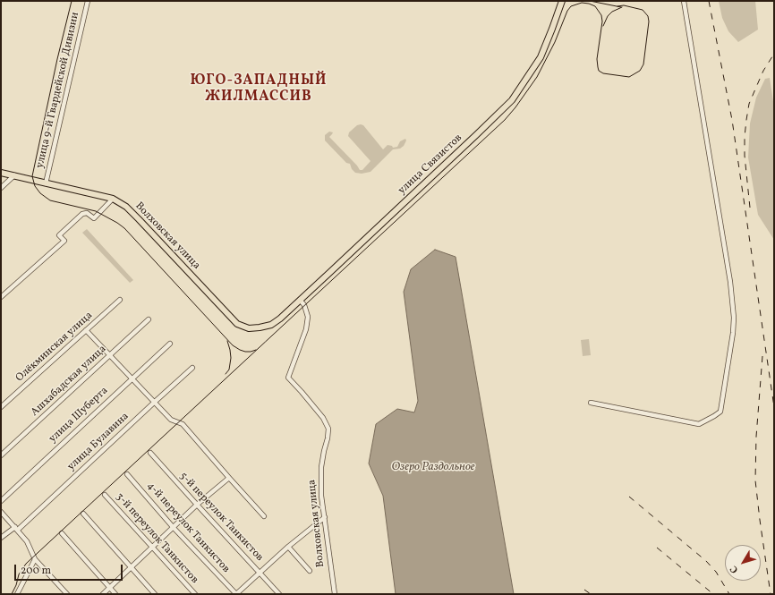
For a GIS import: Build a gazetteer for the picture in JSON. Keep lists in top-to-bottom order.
{
  "streets": {
    "main road": ["улица Связистов", "Волховская улица"],
    "street": [
      "улица 9-й Гвардейской Дивизии",
      "Олёкминская улица",
      "Ашхабадская улица",
      "улица Шуберта",
      "улица Булавина",
      "5-й переулок Танкистов",
      "4-й переулок Танкистов",
      "3-й переулок Танкистов"
    ]
  },
  "crossings": [
    ["улица 9-й Гвардейской Дивизии", "Волховская улица"],
    ["улица Связистов", "Волховская улица"]
  ],
  "districts": ["ЮГО-ЗАПАДНЫЙ ЖИЛМАССИВ"],
  "water": ["Озеро Раздольное"],
  "scale_bar": "200 m",
  "north": "bottom left"
}
